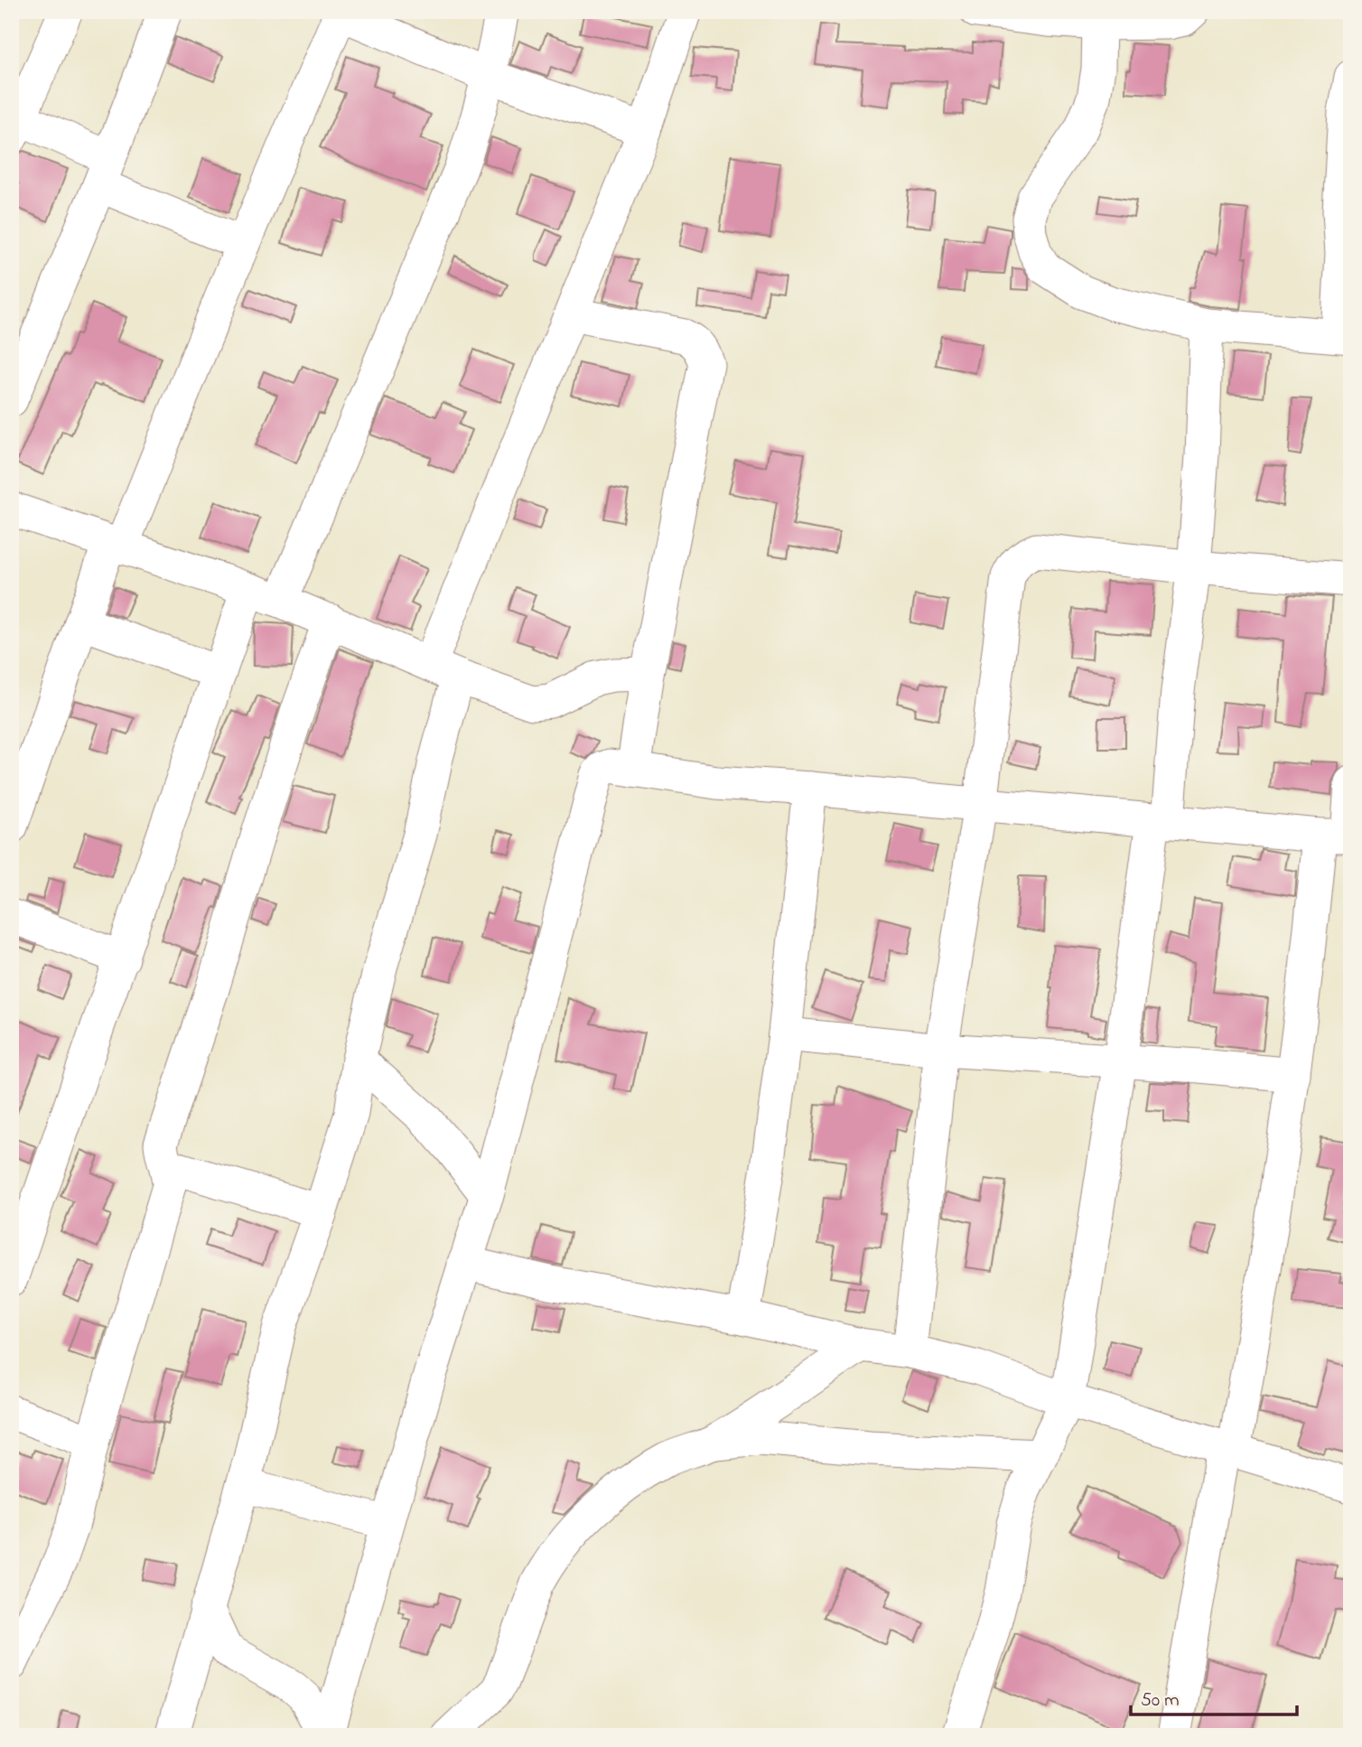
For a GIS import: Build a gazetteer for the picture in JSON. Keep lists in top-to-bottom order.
{
  "scale_bar": "50 m"
}
